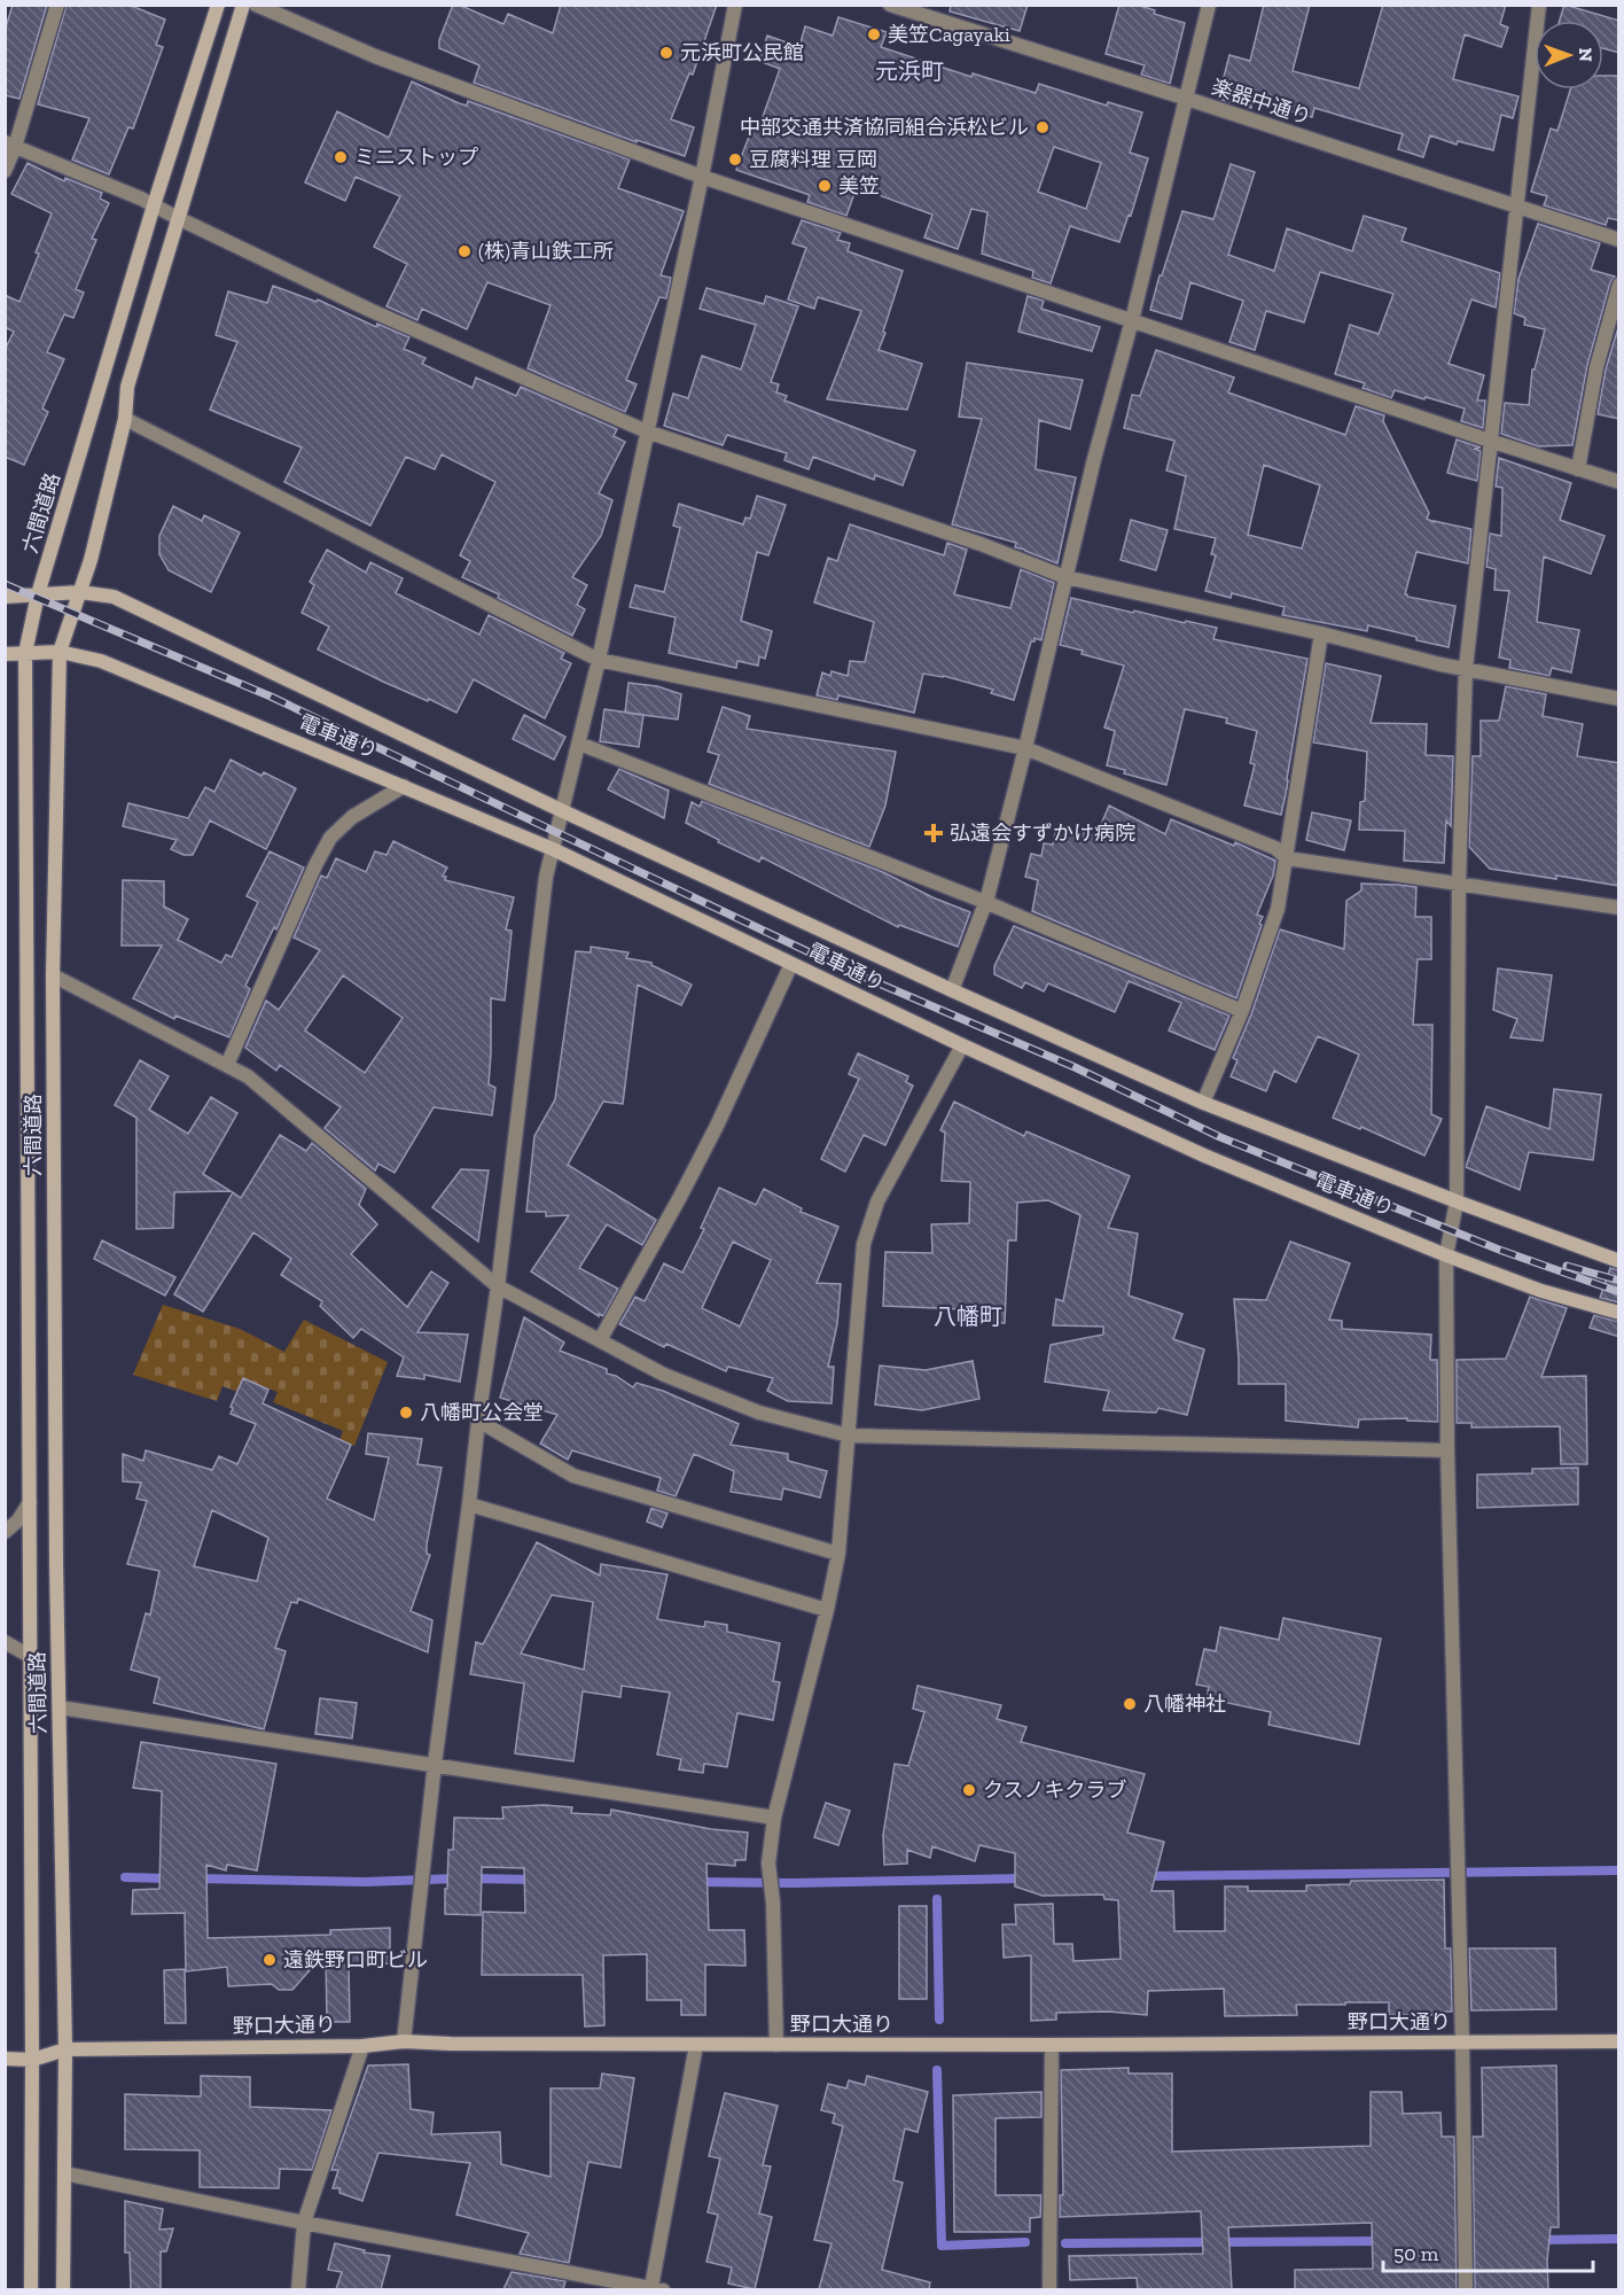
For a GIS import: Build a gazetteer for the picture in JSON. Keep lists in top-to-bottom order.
{
  "streets": {
    "street": [
      "楽器中通り",
      "六間道路",
      "電車通り",
      "野口大通り"
    ]
  },
  "crossings": [
    ["六間道路", "電車通り"],
    ["六間道路", "野口大通り"]
  ],
  "districts": ["元浜町", "八幡町"],
  "places": {
    "other": [
      "美笠Cagayaki",
      "元浜町公民館",
      "中部交通共済協同組合浜松ビル",
      "ミニストップ",
      "豆腐料理 豆岡",
      "美笠",
      "(株)青山鉄工所",
      "八幡町公会堂",
      "八幡神社",
      "クスノキクラブ",
      "遠鉄野口町ビル"
    ],
    "health": ["弘遠会すずかけ病院"]
  },
  "scale_bar": "50 m",
  "north": "right"
}
